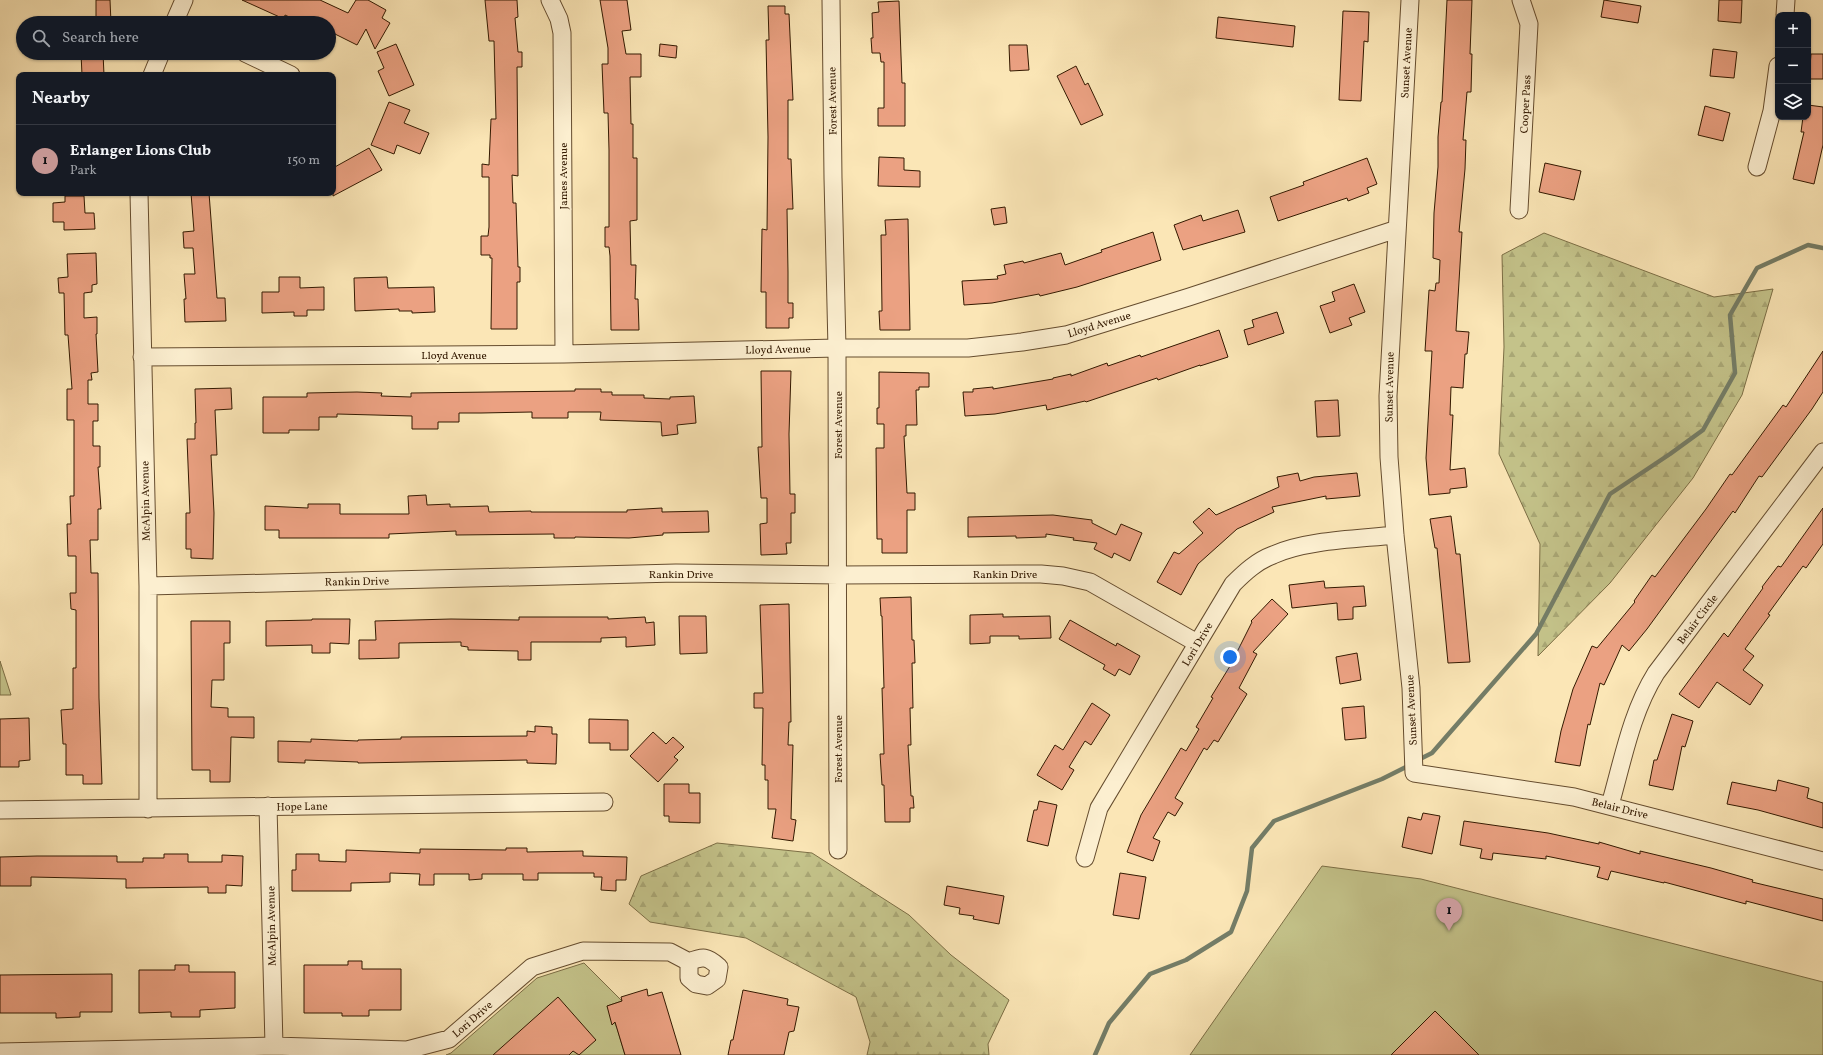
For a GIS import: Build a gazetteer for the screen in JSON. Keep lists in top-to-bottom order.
{
  "streets": {
    "street": [
      "Sunset Avenue",
      "Forest Avenue",
      "Cooper Pass",
      "James Avenue",
      "Lloyd Avenue",
      "McAlpin Avenue",
      "Rankin Drive",
      "Belair Circle",
      "Lori Drive",
      "Hope Lane",
      "Belair Drive"
    ]
  },
  "crossings": [
    ["Sunset Avenue", "Lloyd Avenue"],
    ["Sunset Avenue", "Lori Drive"],
    ["Sunset Avenue", "Belair Drive"],
    ["Forest Avenue", "Lloyd Avenue"],
    ["Forest Avenue", "Rankin Drive"],
    ["James Avenue", "Lloyd Avenue"],
    ["Lloyd Avenue", "McAlpin Avenue"],
    ["McAlpin Avenue", "Rankin Drive"],
    ["McAlpin Avenue", "Lori Drive"],
    ["McAlpin Avenue", "Hope Lane"],
    ["Rankin Drive", "Lori Drive"],
    ["Belair Circle", "Belair Drive"]
  ],
  "page": {
    "map_buttons": ["+", "−"],
    "search": "Search here",
    "heading": "Nearby",
    "list": [
      {
        "mark": "1",
        "name": "Erlanger Lions Club",
        "note": "Park",
        "value": "150 m"
      }
    ],
    "pins": "1"
  }
}
